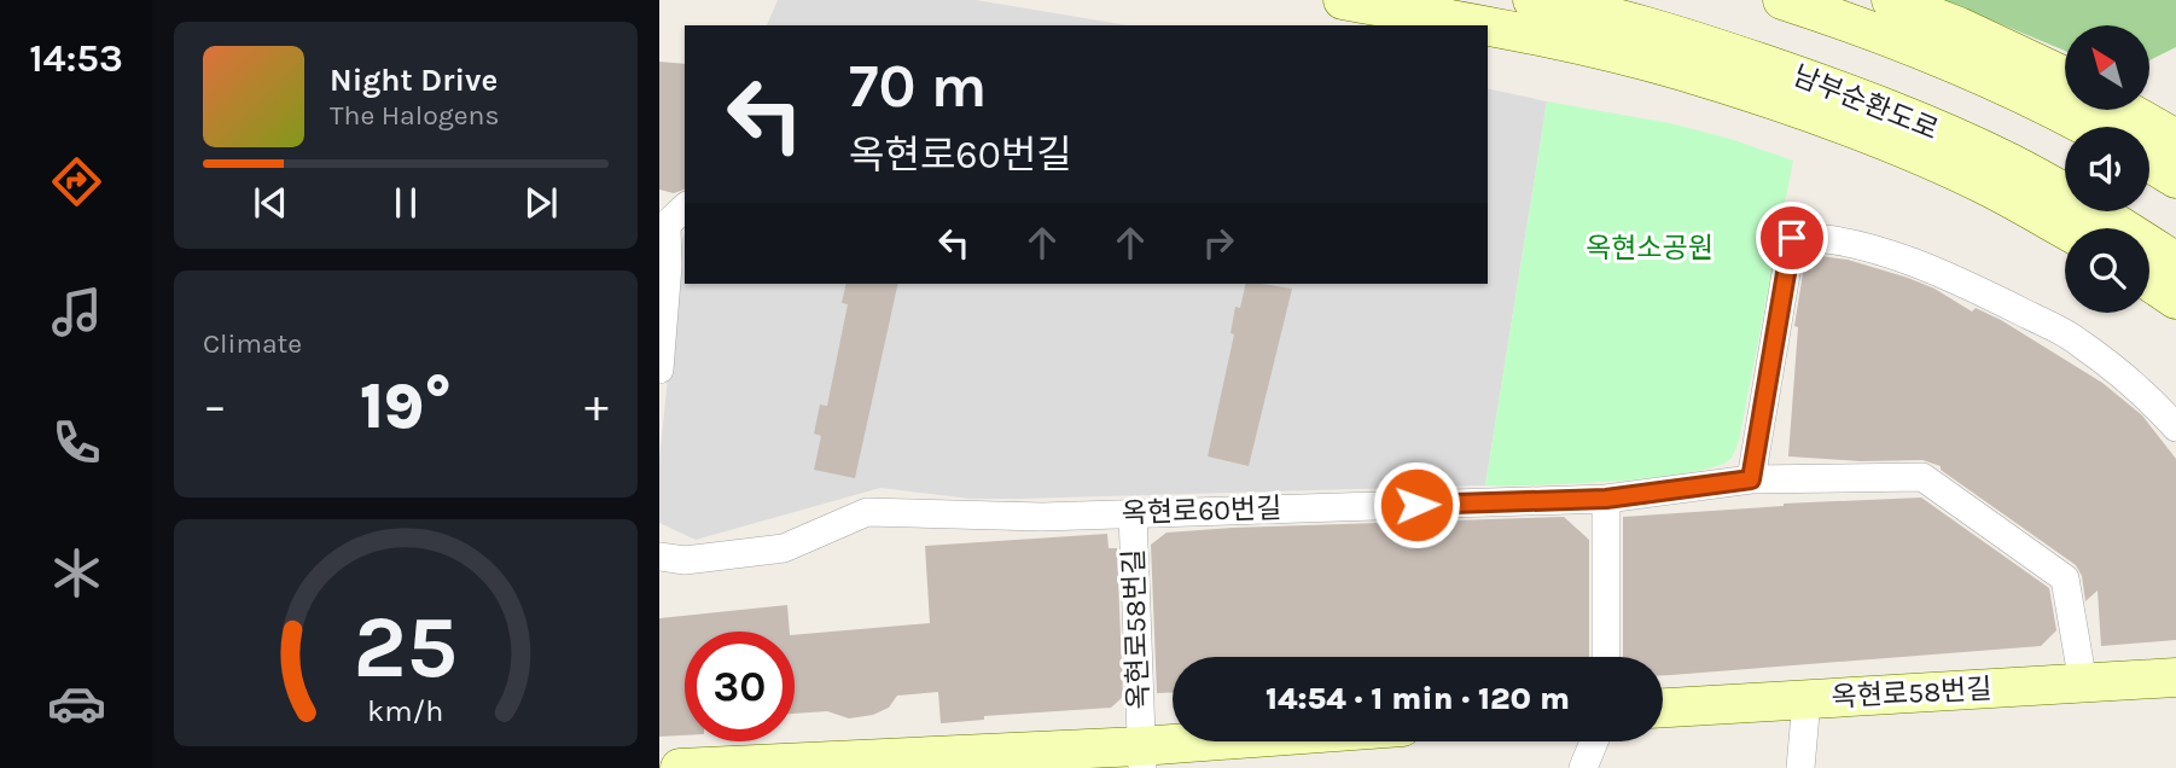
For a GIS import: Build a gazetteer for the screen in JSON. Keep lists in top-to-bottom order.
{
  "streets": {
    "main road": ["남부순환도로", "옥현로58번길"],
    "street": ["옥현로60번길"]
  },
  "crossings": [
    ["옥현로60번길", "옥현로58번길"]
  ],
  "parks": ["옥현소공원"],
  "north": "top left",
  "page": {
    "tabs": "14:53",
    "turn": ["70 m", "옥현로60번길"],
    "song": ["Night Drive", "The Halogens"],
    "tile": "Climate",
    "heat": ["−", "19°", "+"],
    "limit": "30",
    "trip": "14:54 · 1 min · 120 m",
    "gauge": ["25", "km/h"]
  }
}
